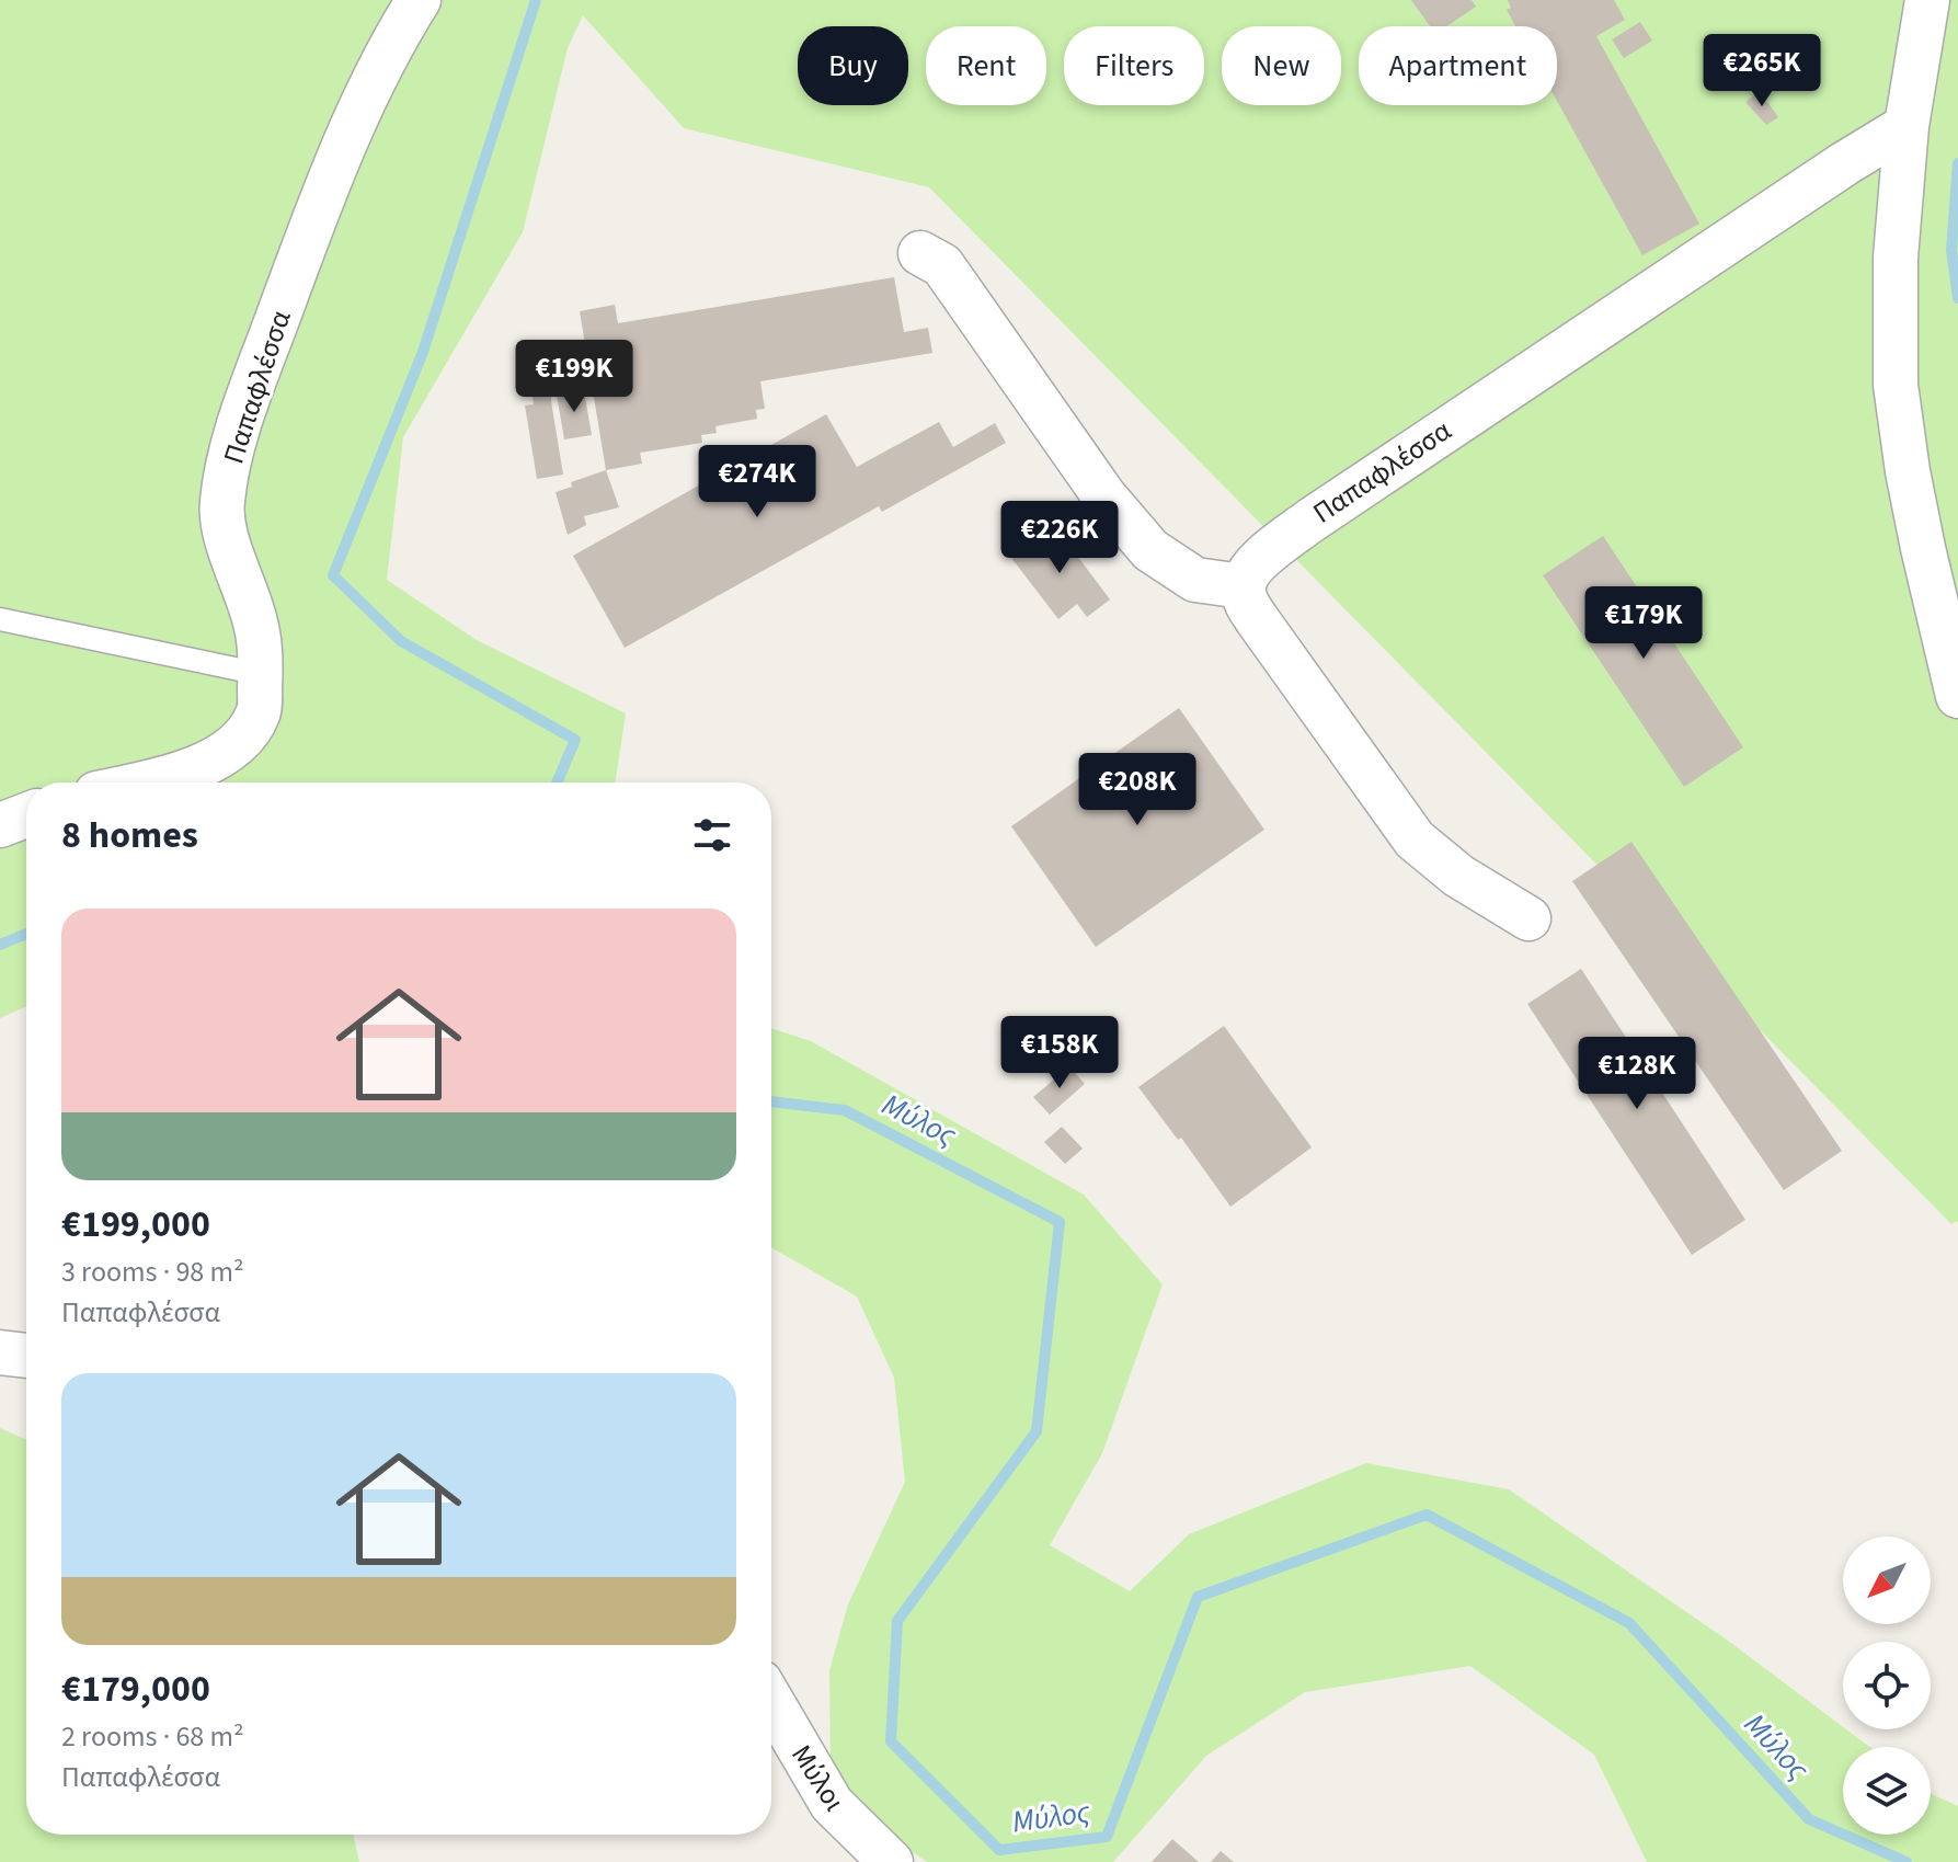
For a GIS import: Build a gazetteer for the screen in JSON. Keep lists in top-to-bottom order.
{
  "streets": {
    "street": ["Παπαφλέσσα", "Μύλοι"]
  },
  "water": ["Μύλος"],
  "north": "bottom left",
  "page": {
    "chip": [
      "Buy",
      "Rent",
      "Filters",
      "New",
      "Apartment"
    ],
    "price": [
      "€265K",
      "€199K",
      "€274K",
      "€226K",
      "€179K",
      "€208K",
      "€158K",
      "€128K"
    ],
    "heading": "8 homes",
    "list": [
      {
        "name": "€199,000",
        "note": "3 rooms · 98 m² · Παπαφλέσσα"
      },
      {
        "name": "€179,000",
        "note": "2 rooms · 68 m² · Παπαφλέσσα"
      }
    ]
  }
}
